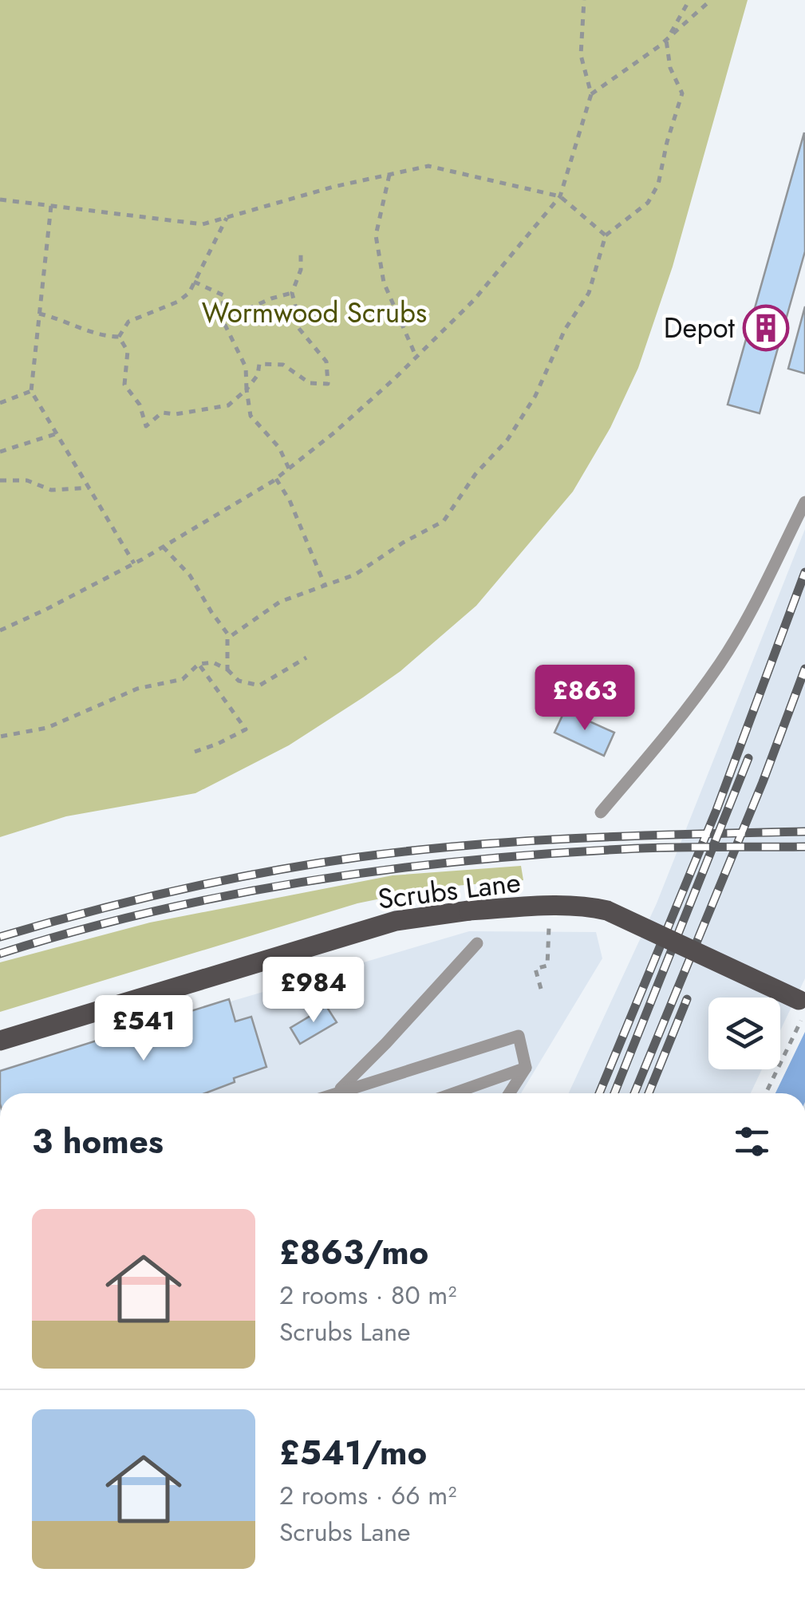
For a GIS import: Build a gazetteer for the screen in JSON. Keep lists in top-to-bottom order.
{
  "streets": {
    "main road": ["Scrubs Lane"]
  },
  "parks": ["Wormwood Scrubs"],
  "places": {
    "building": ["Depot"]
  },
  "page": {
    "price": ["£863", "£984", "£541"],
    "heading": "3 homes",
    "list": [
      {
        "name": "£863/mo",
        "note": "2 rooms · 80 m² · Scrubs Lane"
      },
      {
        "name": "£541/mo",
        "note": "2 rooms · 66 m² · Scrubs Lane"
      }
    ]
  }
}
